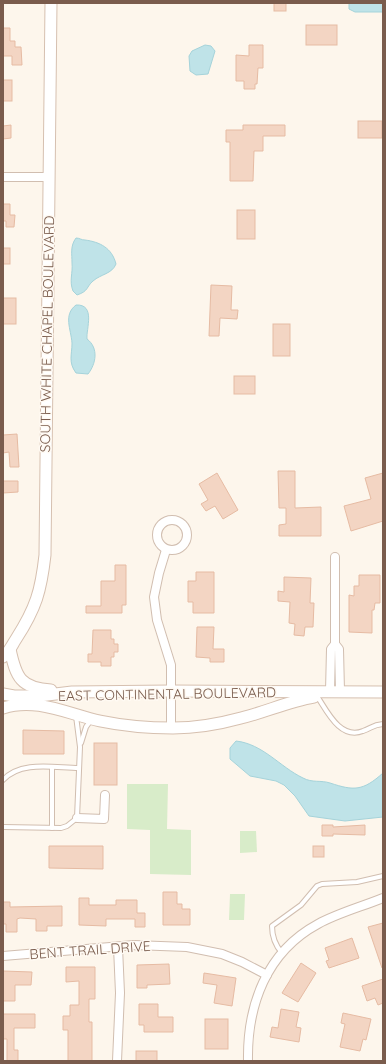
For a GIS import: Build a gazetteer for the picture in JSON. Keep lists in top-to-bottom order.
{
  "streets": {
    "main road": ["SOUTH WHITE CHAPEL BOULEVARD", "EAST CONTINENTAL BOULEVARD"],
    "street": ["BENT TRAIL DRIVE"]
  }
}
